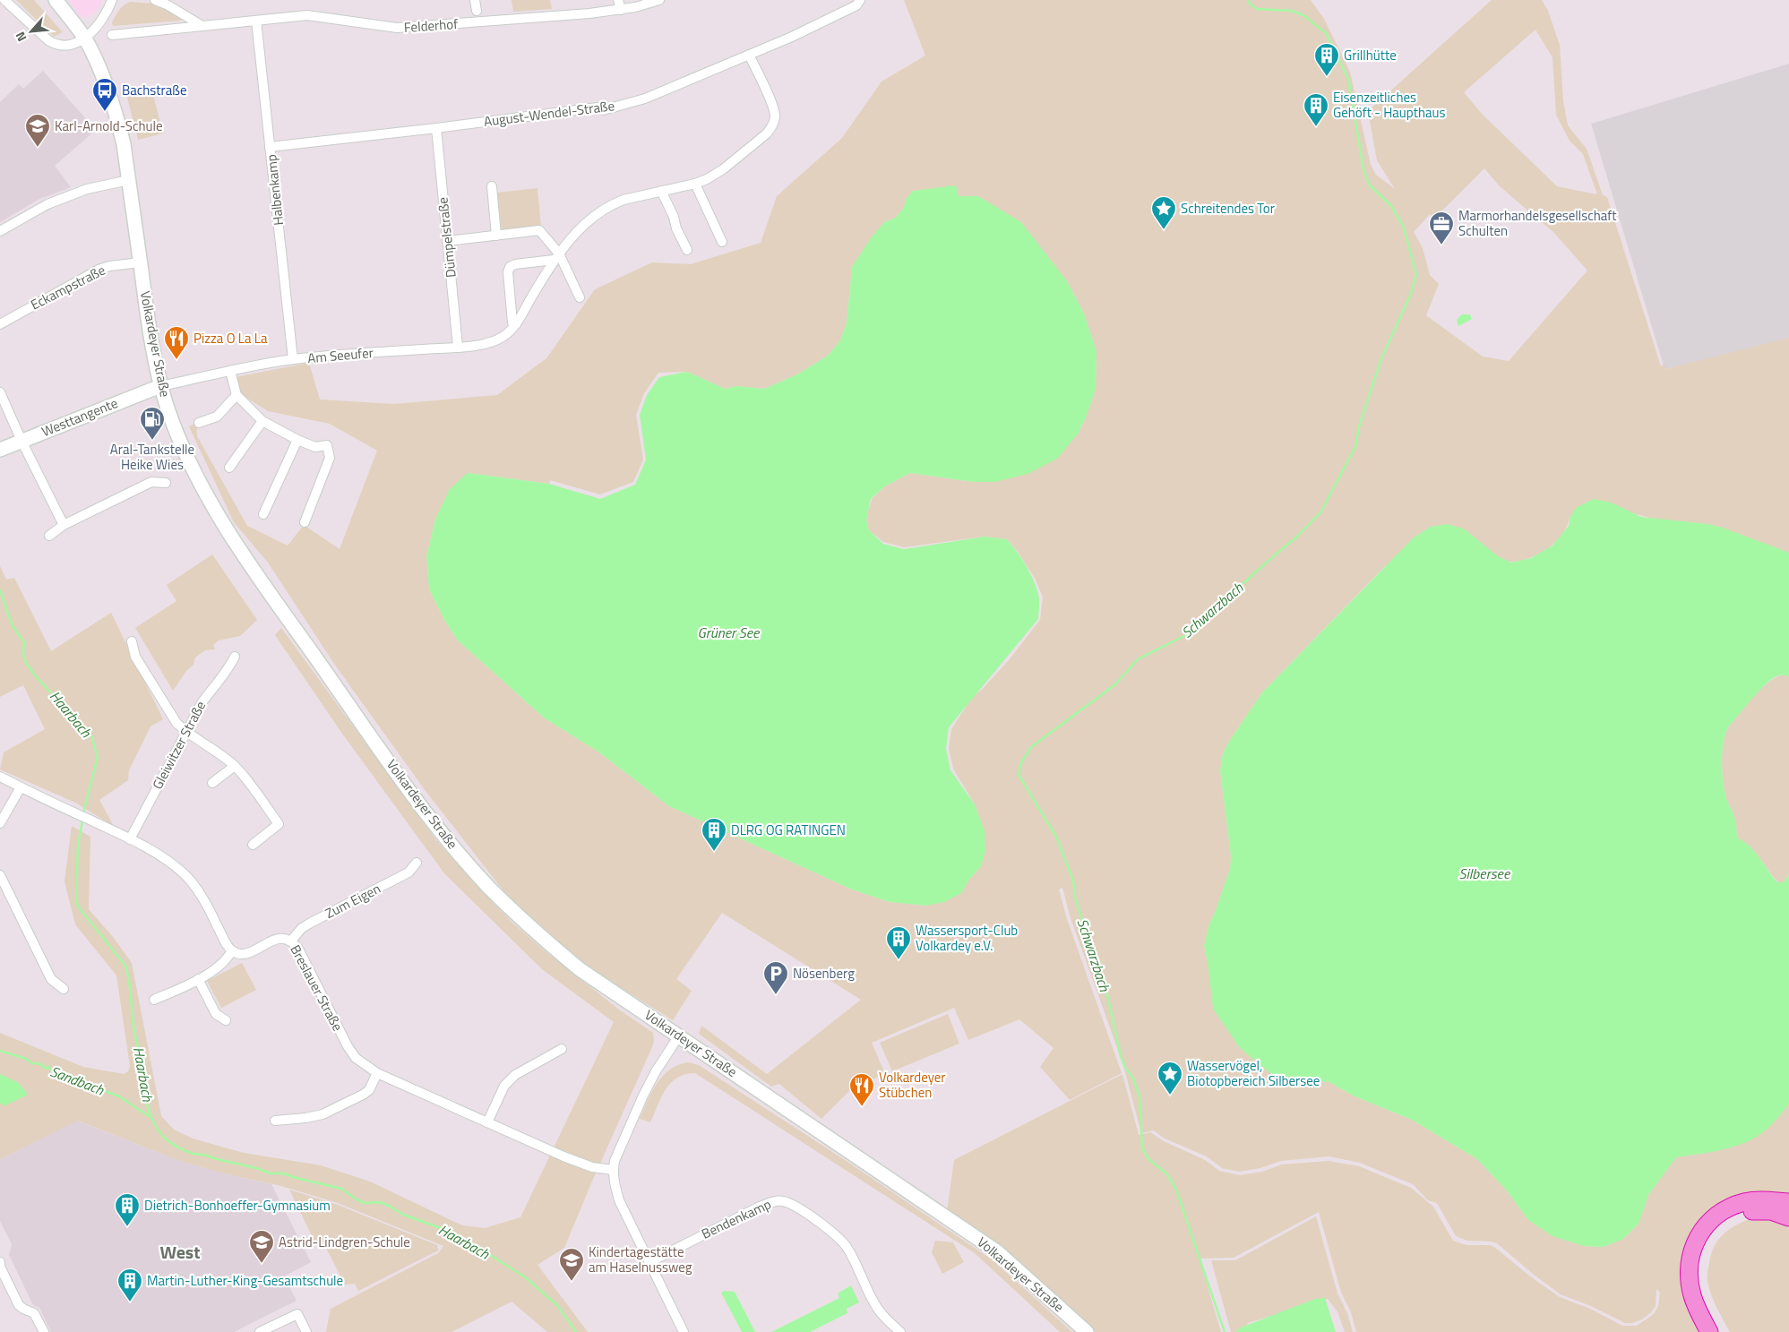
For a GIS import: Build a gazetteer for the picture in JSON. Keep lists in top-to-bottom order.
{
  "streets": {
    "main road": ["Volkardeyer Straße", "Westtangente"],
    "street": [
      "Felderhof",
      "August-Wendel-Straße",
      "Halbenkamp",
      "Dümpelstraße",
      "Eckampstraße",
      "Am Seeufer",
      "Gleiwitzer Straße",
      "Zum Eigen",
      "Breslauer Straße",
      "Bendenkamp"
    ]
  },
  "crossings": [
    ["Felderhof", "Halbenkamp"],
    ["August-Wendel-Straße", "Halbenkamp"],
    ["August-Wendel-Straße", "Dümpelstraße"],
    ["August-Wendel-Straße", "Am Seeufer"],
    ["Halbenkamp", "Am Seeufer"],
    ["Dümpelstraße", "Am Seeufer"],
    ["Eckampstraße", "Volkardeyer Straße"],
    ["Volkardeyer Straße", "Am Seeufer"],
    ["Volkardeyer Straße", "Westtangente"],
    ["Am Seeufer", "Westtangente"],
    ["Zum Eigen", "Breslauer Straße"]
  ],
  "districts": ["West"],
  "water": [
    "Schwarzbach",
    "Grüner See",
    "Haarbach",
    "Silbersee",
    "Sandbach"
  ],
  "places": {
    "building": [
      "Grillhütte",
      "Eisenzeitliches Gehöft - Haupthaus",
      "DLRG OG RATINGEN",
      "Wassersport-Club Volkardey e.V.",
      "Dietrich-Bonhoeffer-Gymnasium",
      "Martin-Luther-King-Gesamtschule"
    ],
    "bus stop": ["Bachstraße"],
    "school or university": ["Karl-Arnold-Schule", "Astrid-Lindgren-Schule", "Kindertagestätte am Haselnussweg"],
    "place": ["Schreitendes Tor", "Wasservögel, Biotopbereich Silbersee"],
    "office": ["Marmorhandelsgesellschaft Schulten"],
    "restaurant": ["Pizza O La La", "Volkardeyer Stübchen"],
    "fuel station": ["Aral-Tankstelle Heike Wies"],
    "parking": ["Nösenberg"]
  },
  "north": "bottom left"
}
